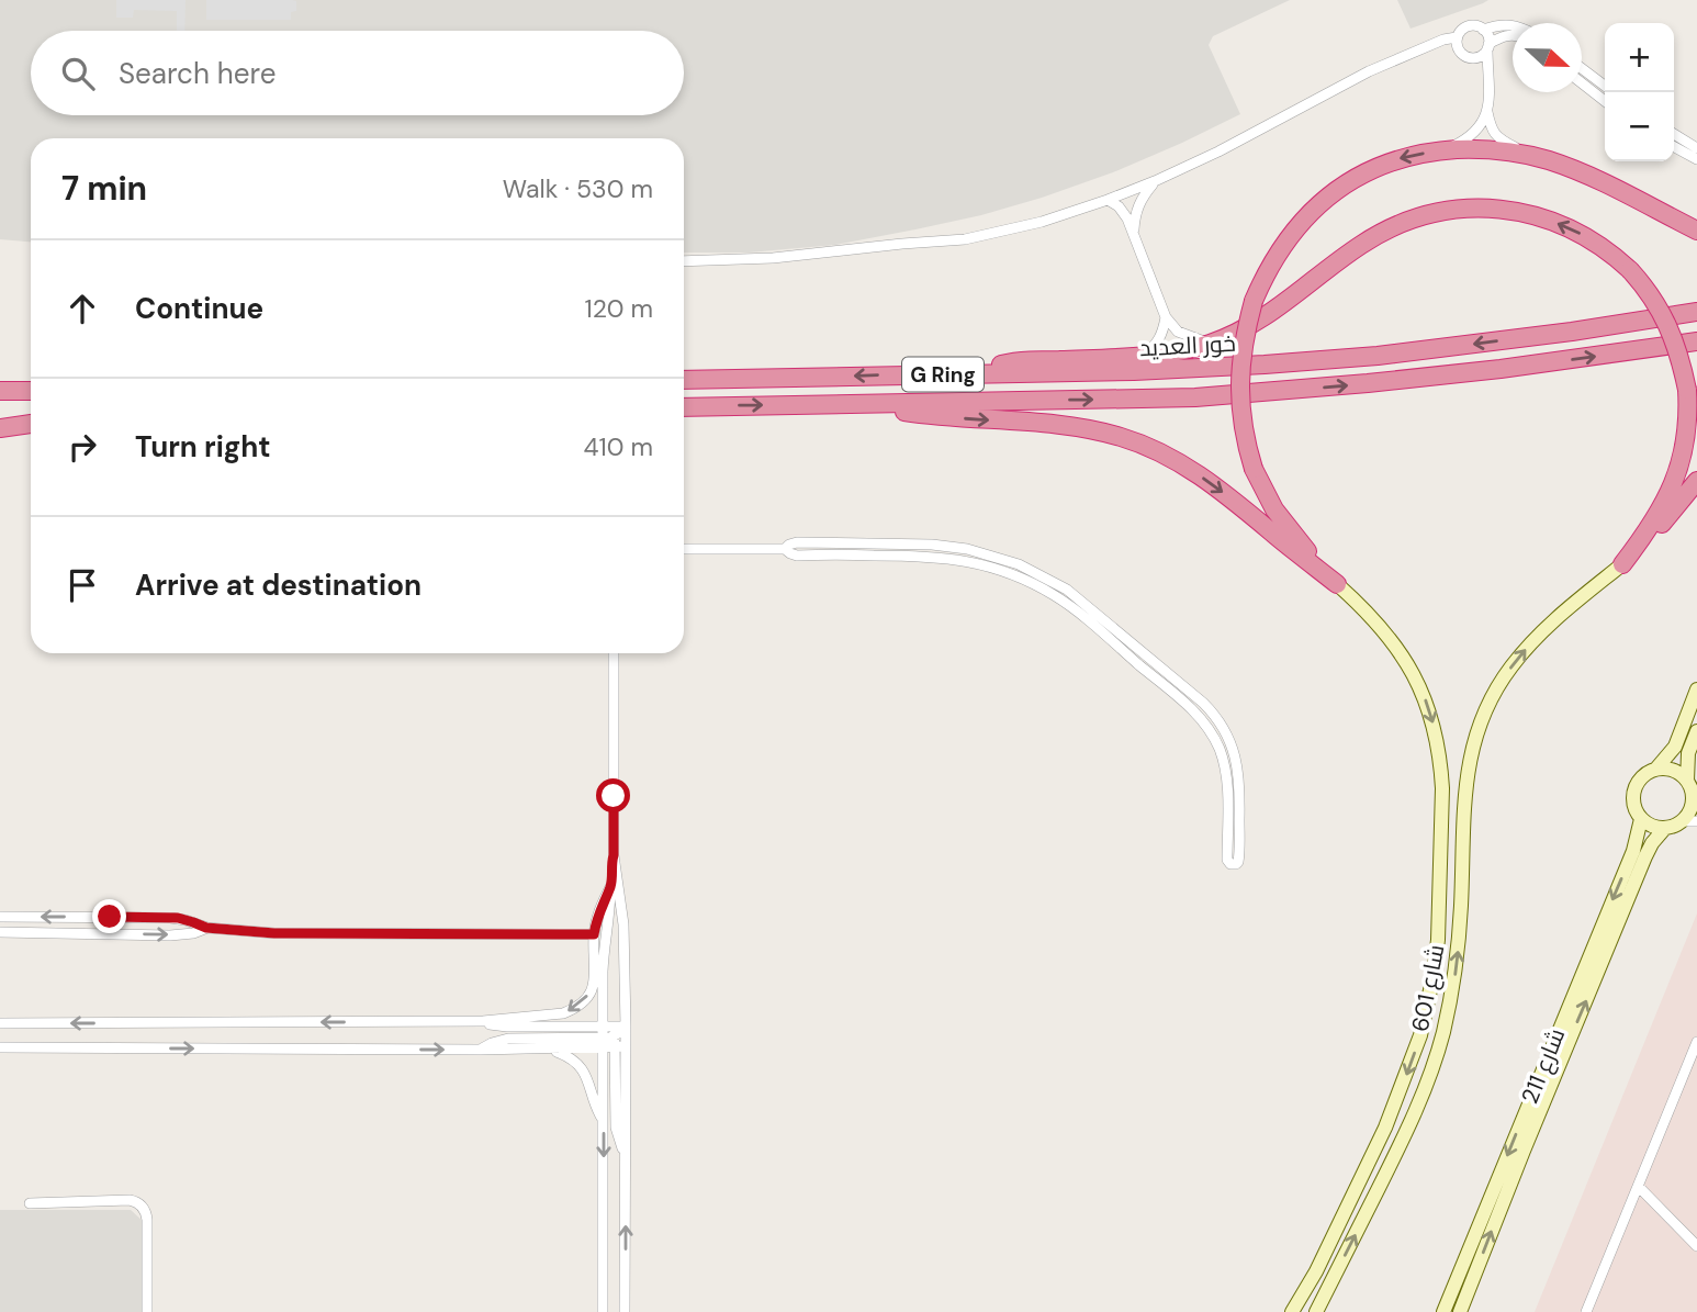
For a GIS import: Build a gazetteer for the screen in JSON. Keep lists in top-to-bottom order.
{
  "streets": {
    "highway": ["خور العديد", "G Ring"],
    "main road": ["شارع 601", "شارع 211"]
  },
  "north": "right",
  "page": {
    "map_buttons": ["+", "−"],
    "search": "Search here",
    "heading": ["7 min", "Walk · 530 m"],
    "list": [
      ["Continue", "120 m"],
      ["Turn right", "410 m"],
      "Arrive at destination"
    ]
  }
}
